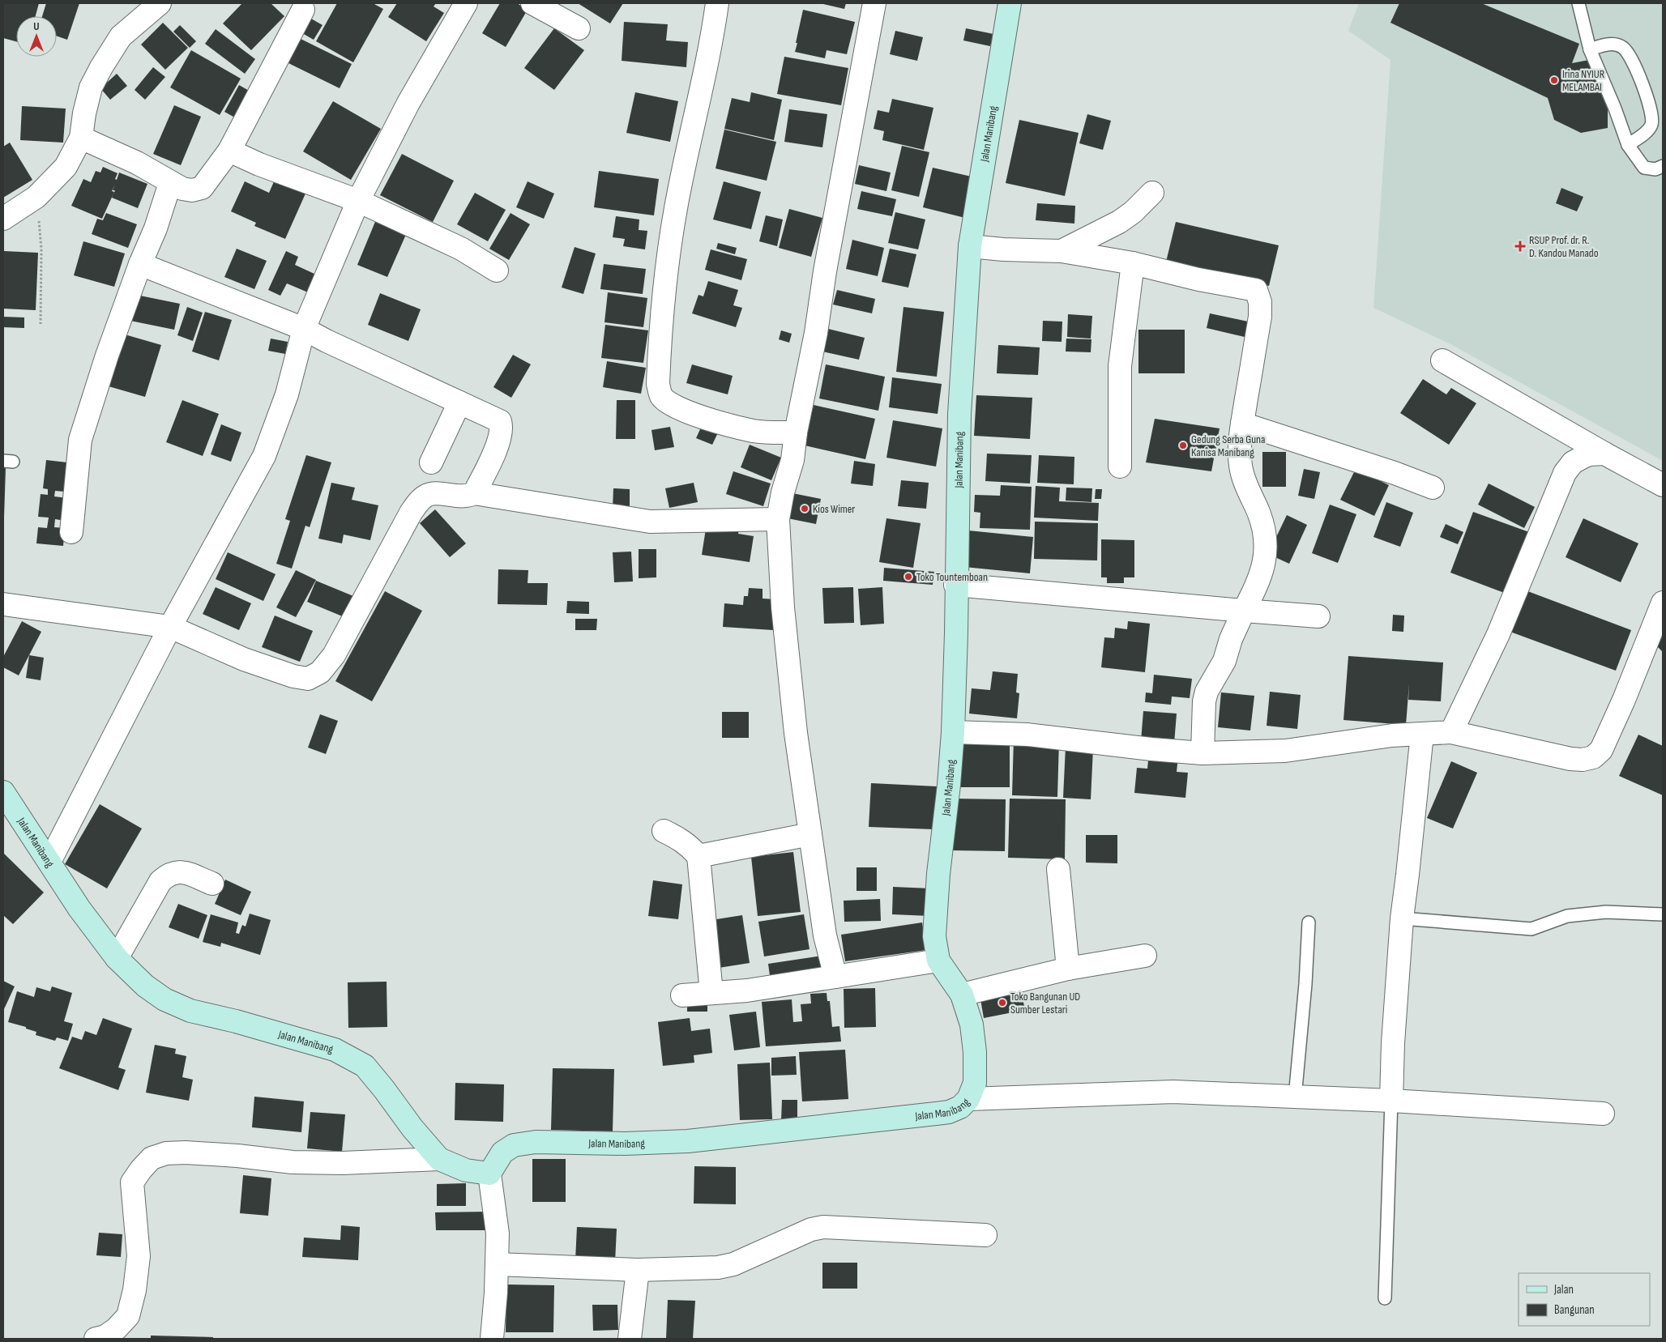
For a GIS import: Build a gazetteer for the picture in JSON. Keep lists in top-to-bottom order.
{
  "streets": {
    "street": ["Jalan Manibang"]
  },
  "places": {
    "other": [
      "Irina NYIUR MELAMBAI",
      "Gedung Serba Guna Kanisa Manibang",
      "Kios Wimer",
      "Toko Tountemboan",
      "Toko Bangunan UD Sumber Lestari"
    ],
    "health": ["RSUP Prof. dr. R. D. Kandou Manado"]
  },
  "legend": ["Jalan", "Bangunan"],
  "north": "top"
}
